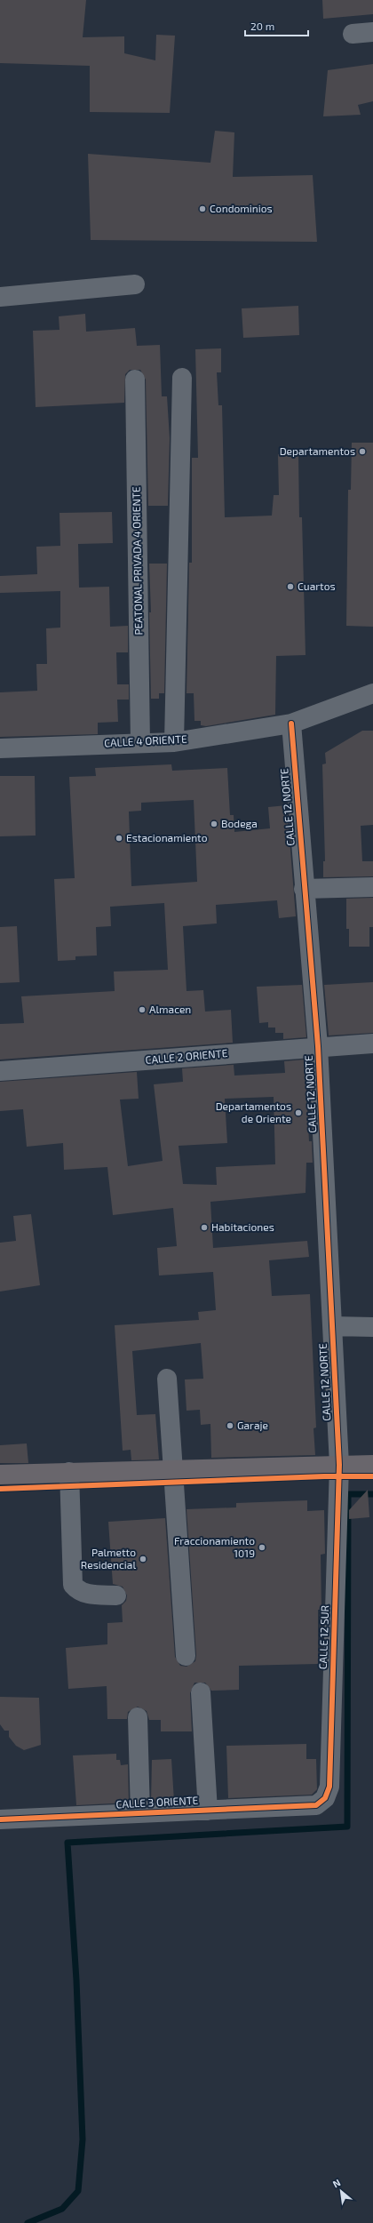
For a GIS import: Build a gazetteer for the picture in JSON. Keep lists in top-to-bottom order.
{
  "streets": {
    "street": [
      "PEATONAL PRIVADA 4 ORIENTE",
      "CALLE 4 ORIENTE",
      "CALLE 12 NORTE",
      "CALLE 2 ORIENTE",
      "CALLE 12 SUR",
      "CALLE 3 ORIENTE"
    ]
  },
  "crossings": [
    ["PEATONAL PRIVADA 4 ORIENTE", "CALLE 4 ORIENTE"],
    ["CALLE 4 ORIENTE", "CALLE 12 NORTE"],
    ["CALLE 12 NORTE", "CALLE 2 ORIENTE"],
    ["CALLE 12 NORTE", "CALLE 12 SUR"],
    ["CALLE 12 SUR", "CALLE 3 ORIENTE"]
  ],
  "places": [
    "Condominios",
    "Departamentos",
    "Cuartos",
    "Bodega",
    "Estacionamiento",
    "Almacen",
    "Departamentos de Oriente",
    "Habitaciones",
    "Garaje",
    "Fraccionamiento 1019",
    "Palmetto Residencial"
  ],
  "scale_bar": "20 m",
  "north": "top left"
}
